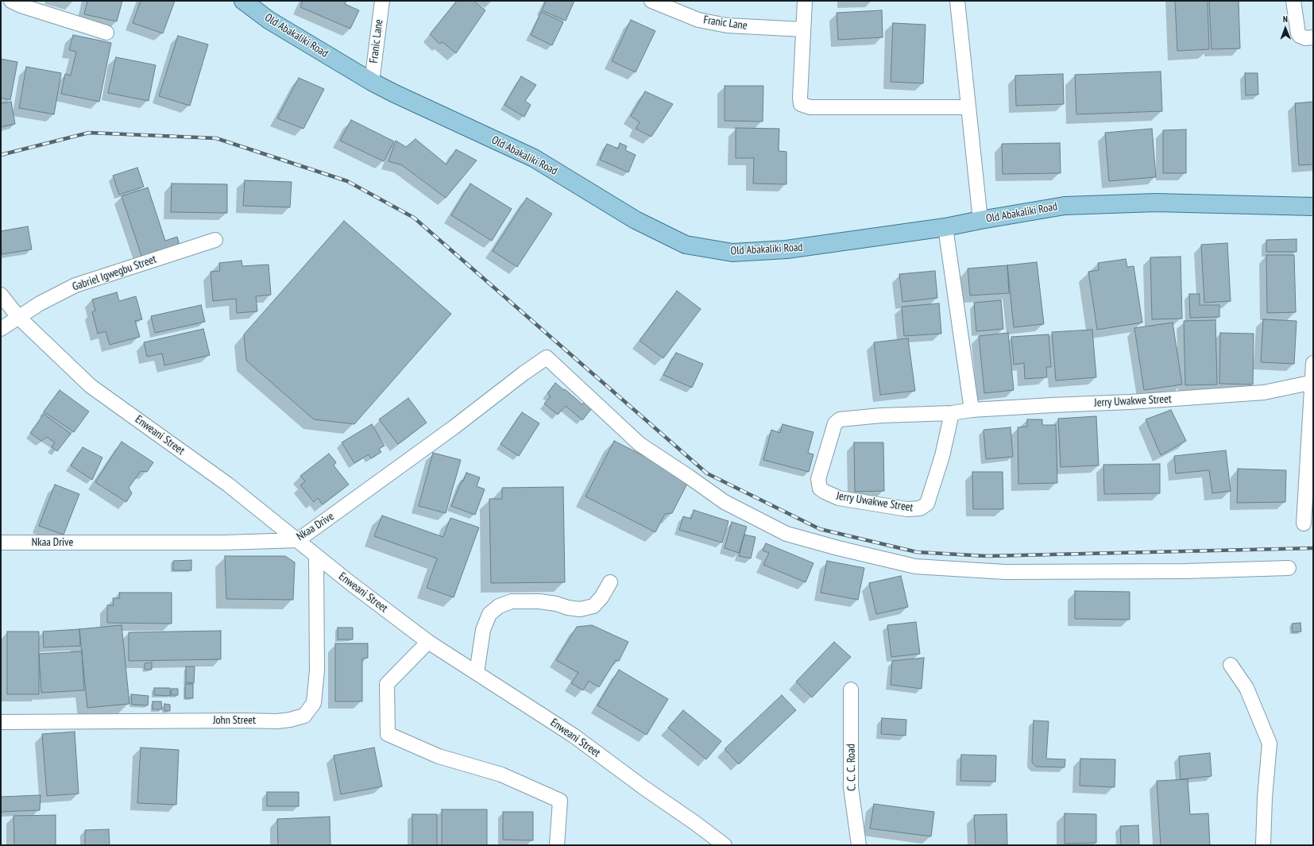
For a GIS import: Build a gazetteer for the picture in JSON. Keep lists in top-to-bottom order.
{
  "streets": {
    "main road": ["Old Abakaliki Road"],
    "street": [
      "Franic Lane",
      "Gabriel Igwegbu Street",
      "Jerry Uwakwe Street",
      "Enweani Street",
      "Nkaa Drive",
      "John Street",
      "C. C. C. Road"
    ]
  },
  "crossings": [
    ["Franic Lane", "Old Abakaliki Road"],
    ["Gabriel Igwegbu Street", "Enweani Street"],
    ["Enweani Street", "Nkaa Drive"],
    ["Enweani Street", "John Street"]
  ],
  "north": "top"
}
